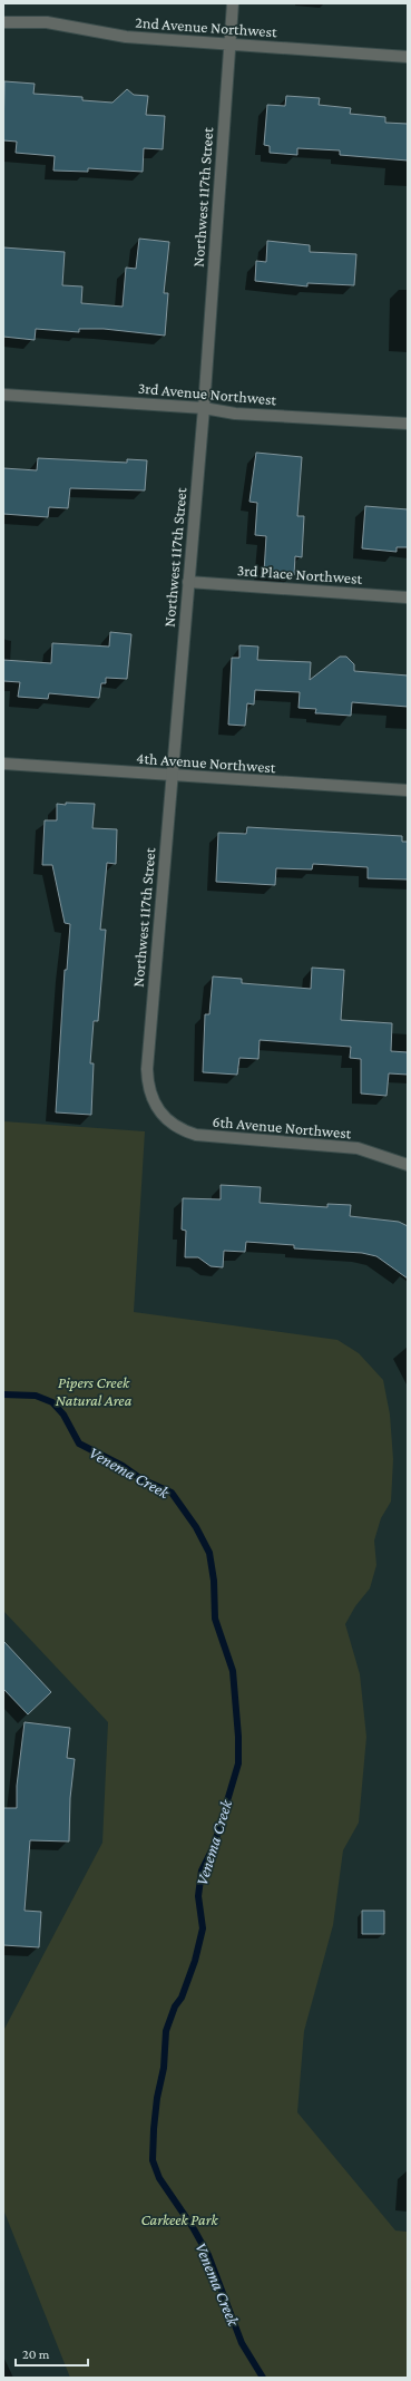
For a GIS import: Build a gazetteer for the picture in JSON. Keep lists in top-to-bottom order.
{
  "streets": {
    "street": [
      "2nd Avenue Northwest",
      "Northwest 117th Street",
      "3rd Avenue Northwest",
      "3rd Place Northwest",
      "4th Avenue Northwest",
      "6th Avenue Northwest"
    ]
  },
  "crossings": [
    ["2nd Avenue Northwest", "Northwest 117th Street"],
    ["Northwest 117th Street", "3rd Avenue Northwest"],
    ["Northwest 117th Street", "3rd Place Northwest"],
    ["Northwest 117th Street", "4th Avenue Northwest"],
    ["Northwest 117th Street", "6th Avenue Northwest"]
  ],
  "water": ["Venema Creek"],
  "parks": ["Pipers Creek Natural Area", "Carkeek Park"],
  "scale_bar": "20 m"
}
